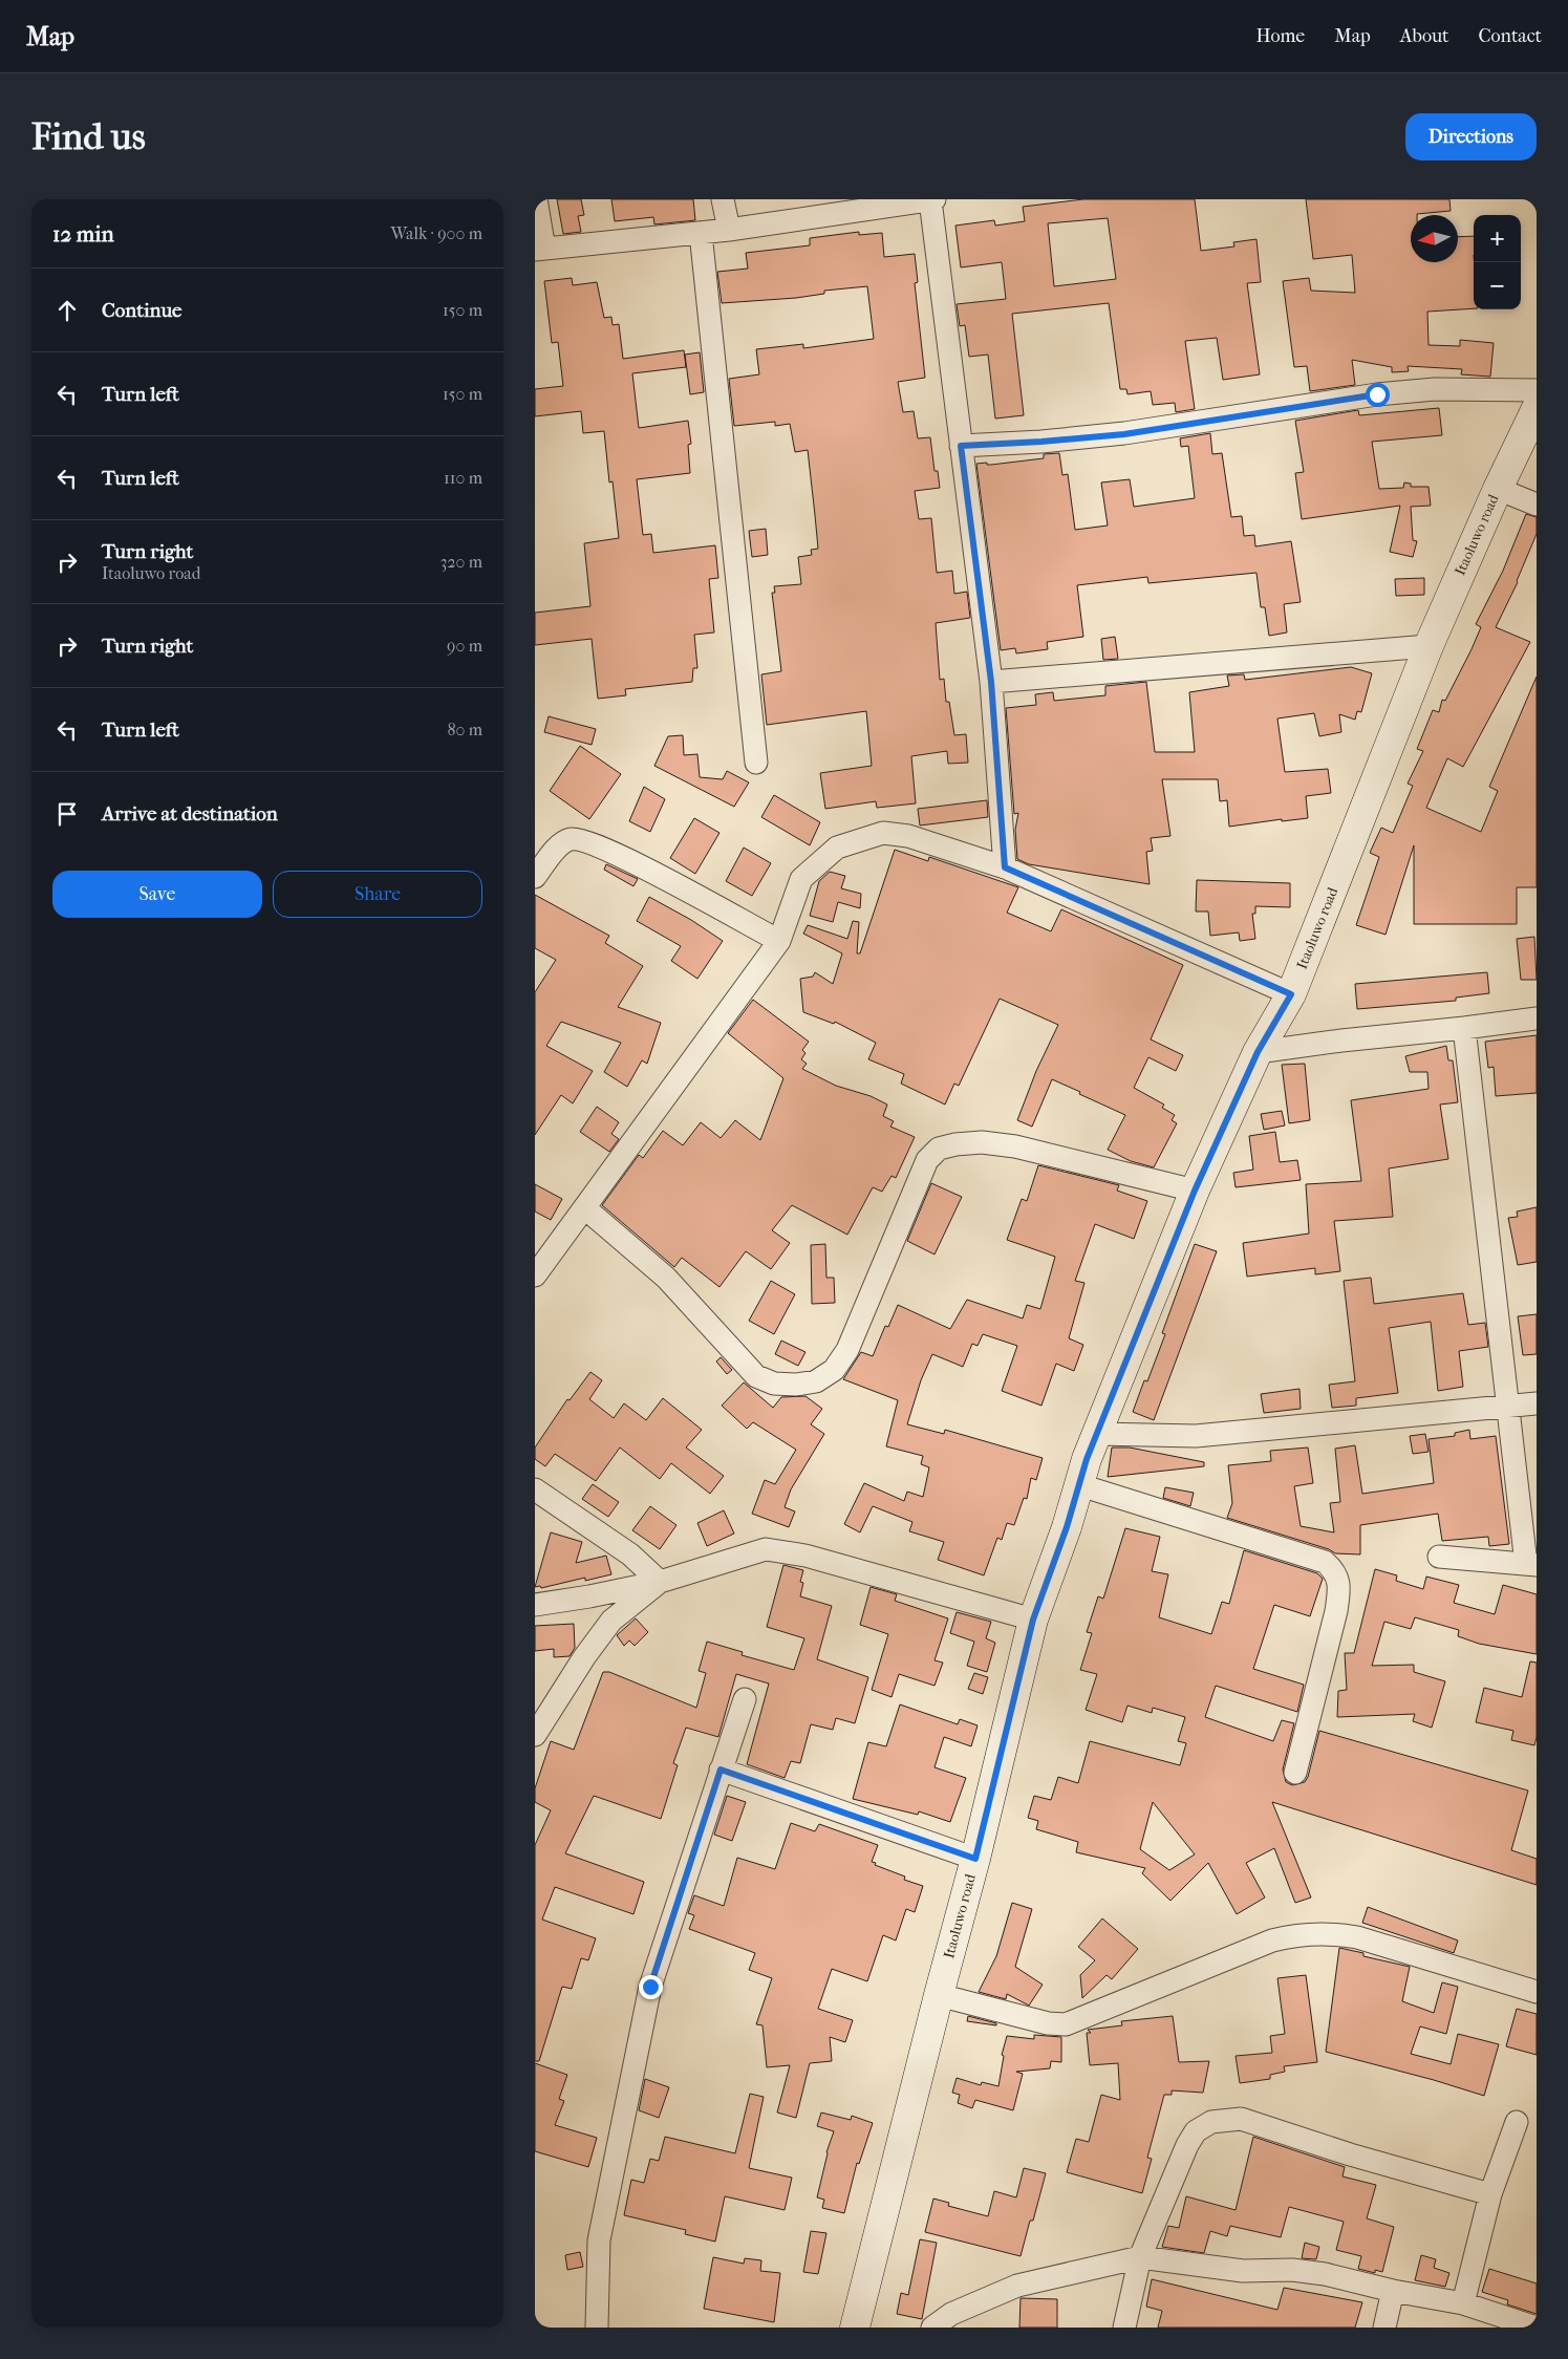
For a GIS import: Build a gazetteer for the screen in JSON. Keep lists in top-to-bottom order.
{
  "streets": {
    "street": ["Itaoluwo road"]
  },
  "north": "left",
  "page": {
    "header": "Map",
    "nav": [
      "Home",
      "Map",
      "About",
      "Contact"
    ],
    "buttons": [
      "Directions",
      ["Save", "Share"]
    ],
    "title": "Find us",
    "heading": ["12 min", "Walk · 900 m"],
    "map_buttons": ["+", "−"],
    "list": [
      ["Continue", "150 m"],
      ["Turn left", "150 m"],
      ["Turn left", "110 m"],
      ["Turn right", "Itaoluwo road", "320 m"],
      ["Turn right", "90 m"],
      ["Turn left", "80 m"],
      "Arrive at destination"
    ]
  }
}
